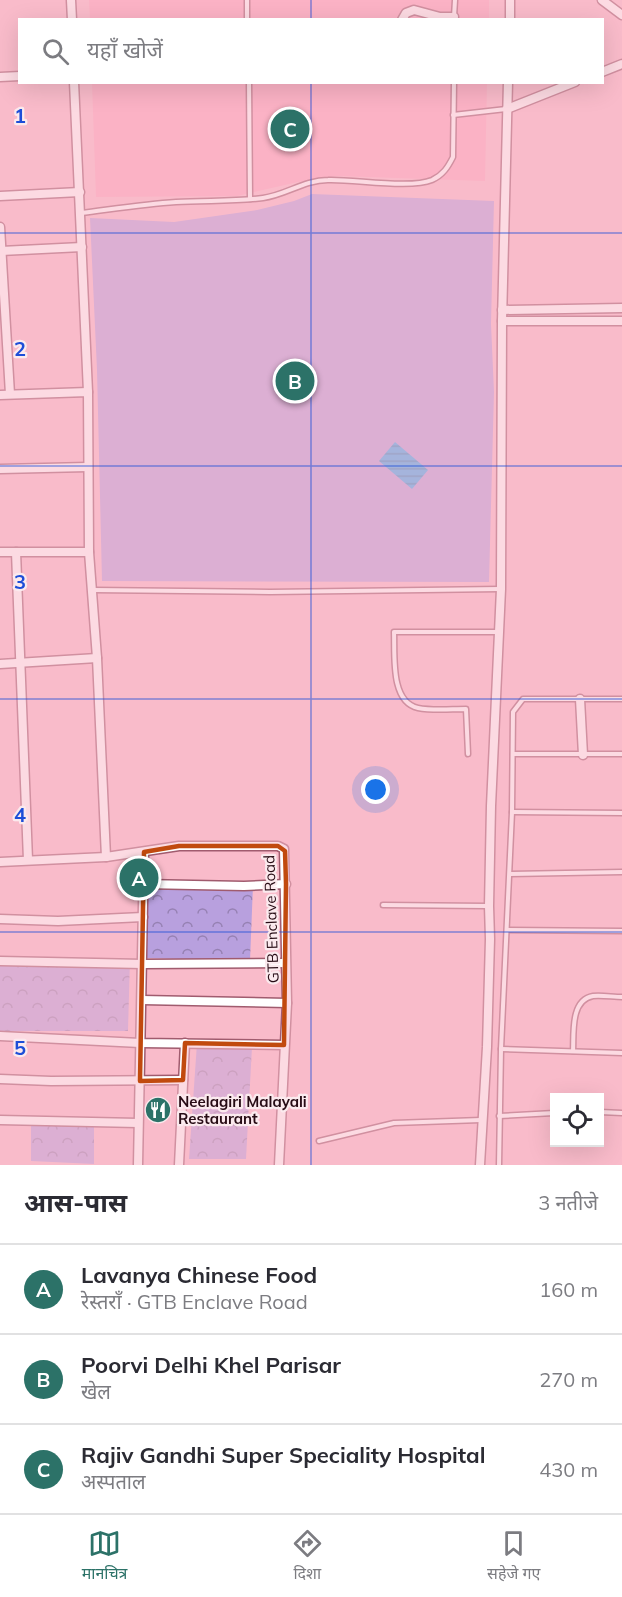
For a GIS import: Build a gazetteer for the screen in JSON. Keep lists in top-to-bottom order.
{
  "streets": {
    "street": ["GTB Enclave Road"]
  },
  "places": {
    "restaurant": ["Neelagiri Malayali Restaurant"]
  },
  "page": {
    "search": "यहाँ खोजें",
    "pins": ["C", "B", "A"],
    "heading": ["आस-पास", "3 नतीजे"],
    "list": [
      {
        "mark": "A",
        "name": "Lavanya Chinese Food",
        "note": "रेस्तराँ · GTB Enclave Road",
        "value": "160 m"
      },
      {
        "mark": "B",
        "name": "Poorvi Delhi Khel Parisar",
        "note": "खेल",
        "value": "270 m"
      },
      {
        "mark": "C",
        "name": "Rajiv Gandhi Super Speciality Hospital",
        "note": "अस्पताल",
        "value": "430 m"
      }
    ],
    "nav": ["मानचित्र", "दिशा", "सहेजे गए"]
  },
  "grid": {
    "rows": [
      "1",
      "2",
      "3",
      "4",
      "5"
    ]
  }
}
